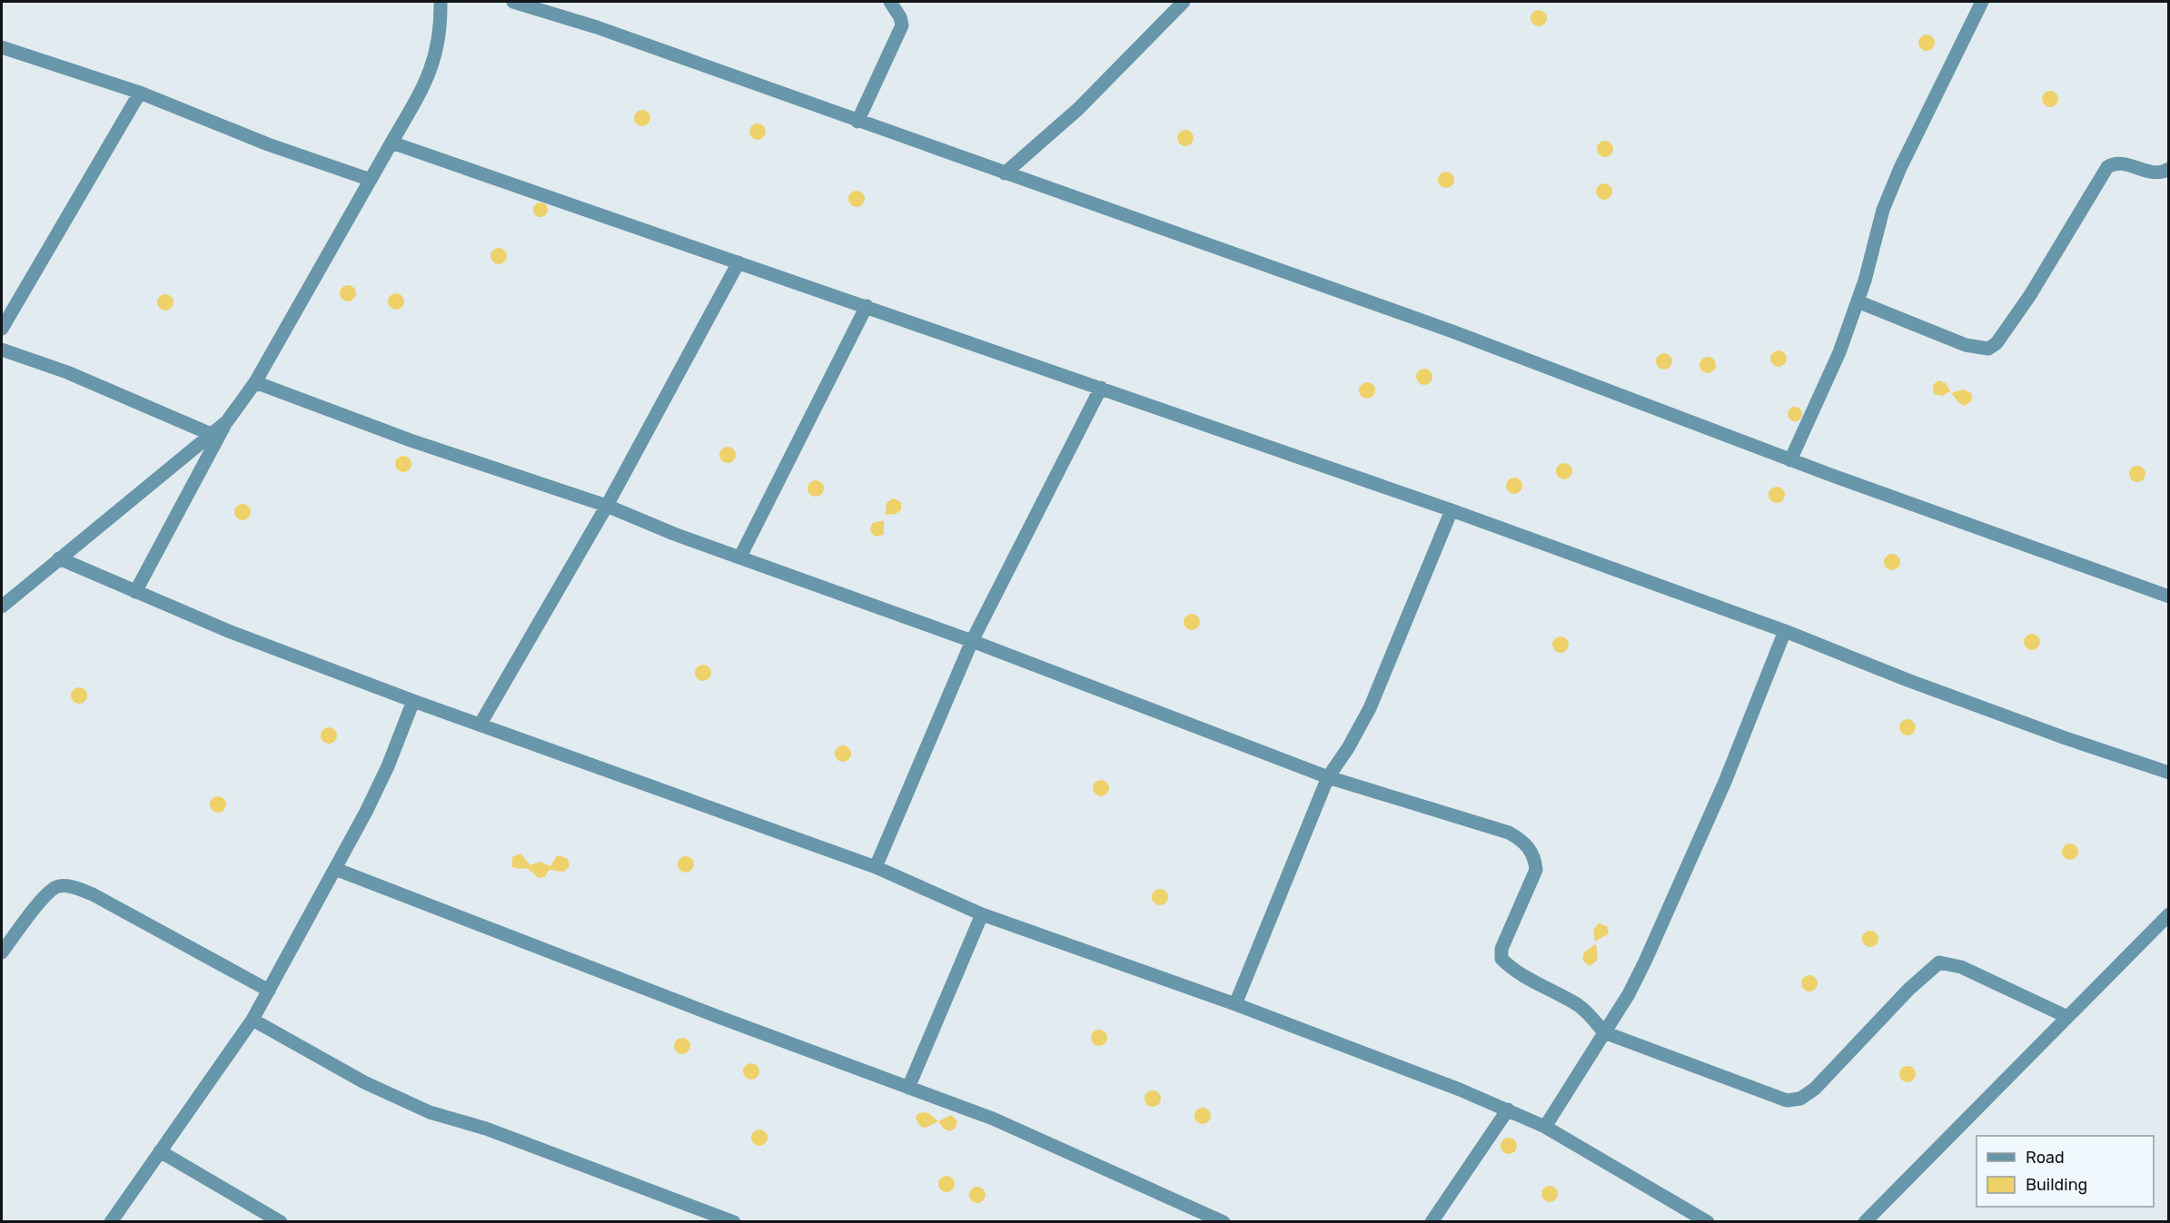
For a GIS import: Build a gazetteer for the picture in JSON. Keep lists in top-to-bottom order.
{
  "legend": ["Road", "Building"]
}
